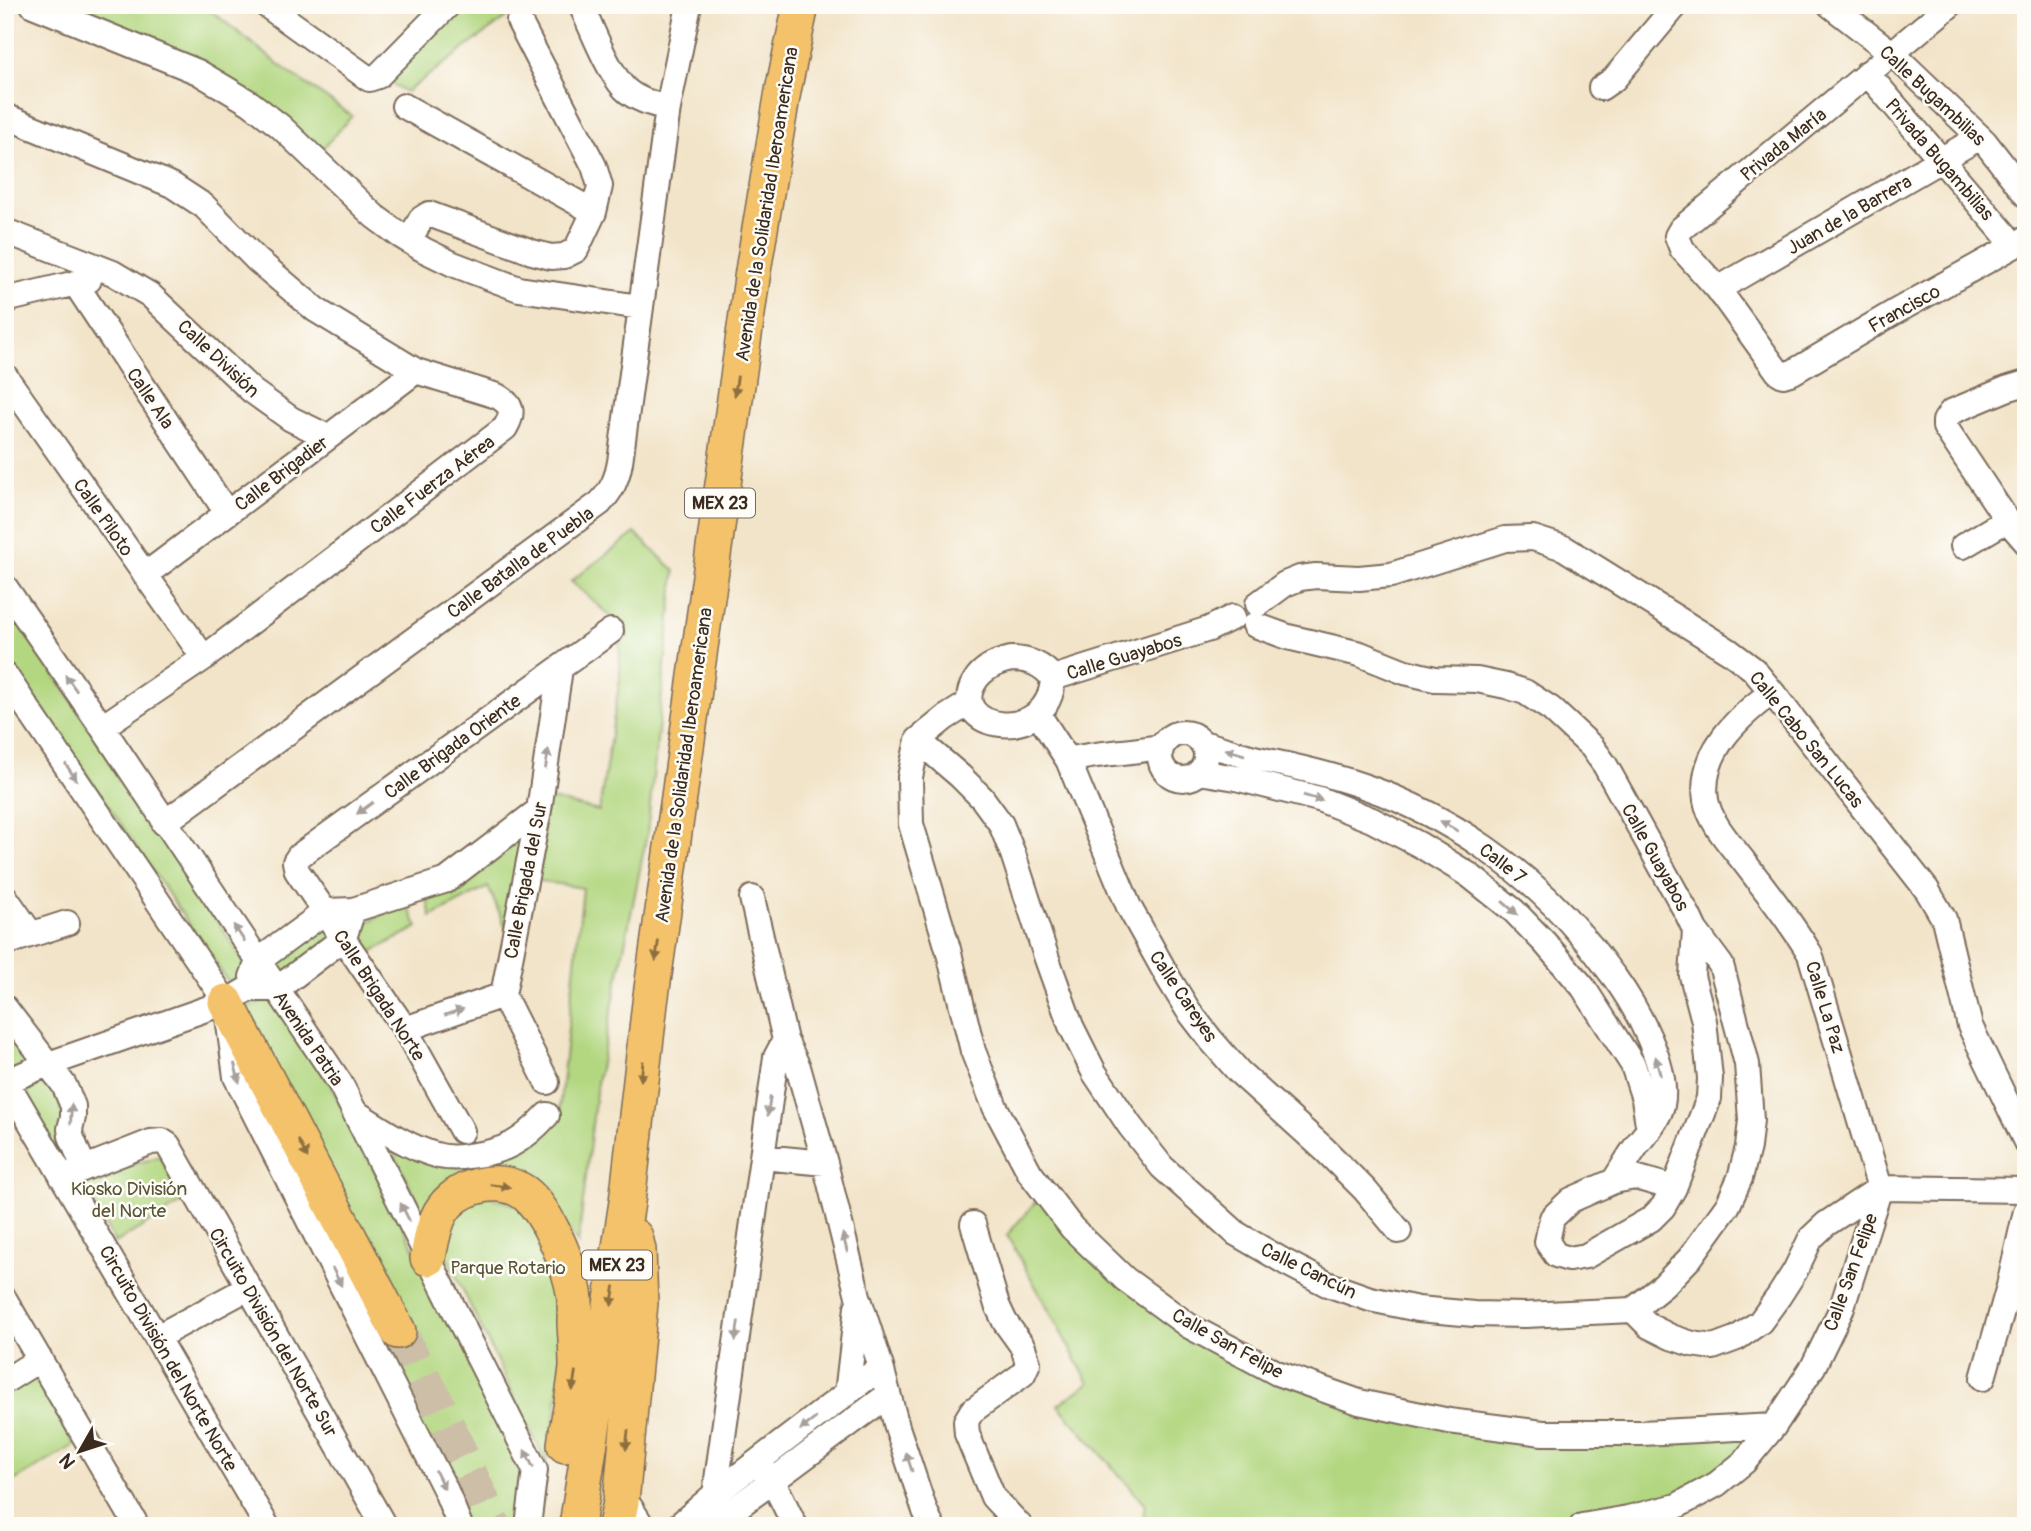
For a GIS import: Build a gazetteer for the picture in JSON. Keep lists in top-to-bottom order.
{
  "streets": {
    "highway": ["Avenida de la Solidaridad Iberoamericana", "MEX 23"],
    "street": [
      "Calle Bugambilias",
      "Privada María",
      "Privada Bugambilias",
      "Juan de la Barrera",
      "Francisco",
      "Calle División",
      "Calle Ala",
      "Calle Brigadier",
      "Calle Fuerza Aérea",
      "Calle Piloto",
      "Calle Batalla de Puebla",
      "Calle Guayabos",
      "Calle Cabo San Lucas",
      "Calle Brigada Oriente",
      "Calle 7",
      "Calle Brigada del Sur",
      "Calle Brigada Norte",
      "Calle Careyes",
      "Calle La Paz",
      "Avenida Patria",
      "Calle Cancún",
      "Calle San Felipe",
      "Circuito División del Norte Sur",
      "Circuito División del Norte Norte"
    ]
  },
  "crossings": [
    ["Calle Bugambilias", "Privada María"],
    ["Calle Bugambilias", "Juan de la Barrera"],
    ["Privada María", "Privada Bugambilias"],
    ["Privada María", "Juan de la Barrera"],
    ["Privada María", "Francisco"],
    ["Privada Bugambilias", "Juan de la Barrera"],
    ["Privada Bugambilias", "Francisco"],
    ["Juan de la Barrera", "Francisco"],
    ["Calle División", "Calle Brigadier"],
    ["Calle Ala", "Calle Brigadier"],
    ["Calle Brigadier", "Calle Fuerza Aérea"],
    ["Calle Brigadier", "Calle Piloto"],
    ["Calle Fuerza Aérea", "Calle Piloto"],
    ["Calle Fuerza Aérea", "Avenida Patria"],
    ["Calle Batalla de Puebla", "Avenida Patria"],
    ["Calle Guayabos", "Calle Cabo San Lucas"],
    ["Calle Guayabos", "Calle 7"],
    ["Calle Guayabos", "Calle Careyes"],
    ["Calle Cabo San Lucas", "Calle La Paz"],
    ["Calle Brigada Oriente", "Calle Brigada del Sur"],
    ["Calle Brigada Oriente", "Calle Brigada Norte"],
    ["Calle La Paz", "Calle San Felipe"],
    ["Calle Cancún", "Calle San Felipe"],
    ["Circuito División del Norte Sur", "Circuito División del Norte Norte"]
  ],
  "one_way": ["Avenida de la Solidaridad Iberoamericana", "Calle Brigada del Sur"],
  "parks": ["Kiosko División del Norte", "Parque Rotario"],
  "north": "bottom left"
}
